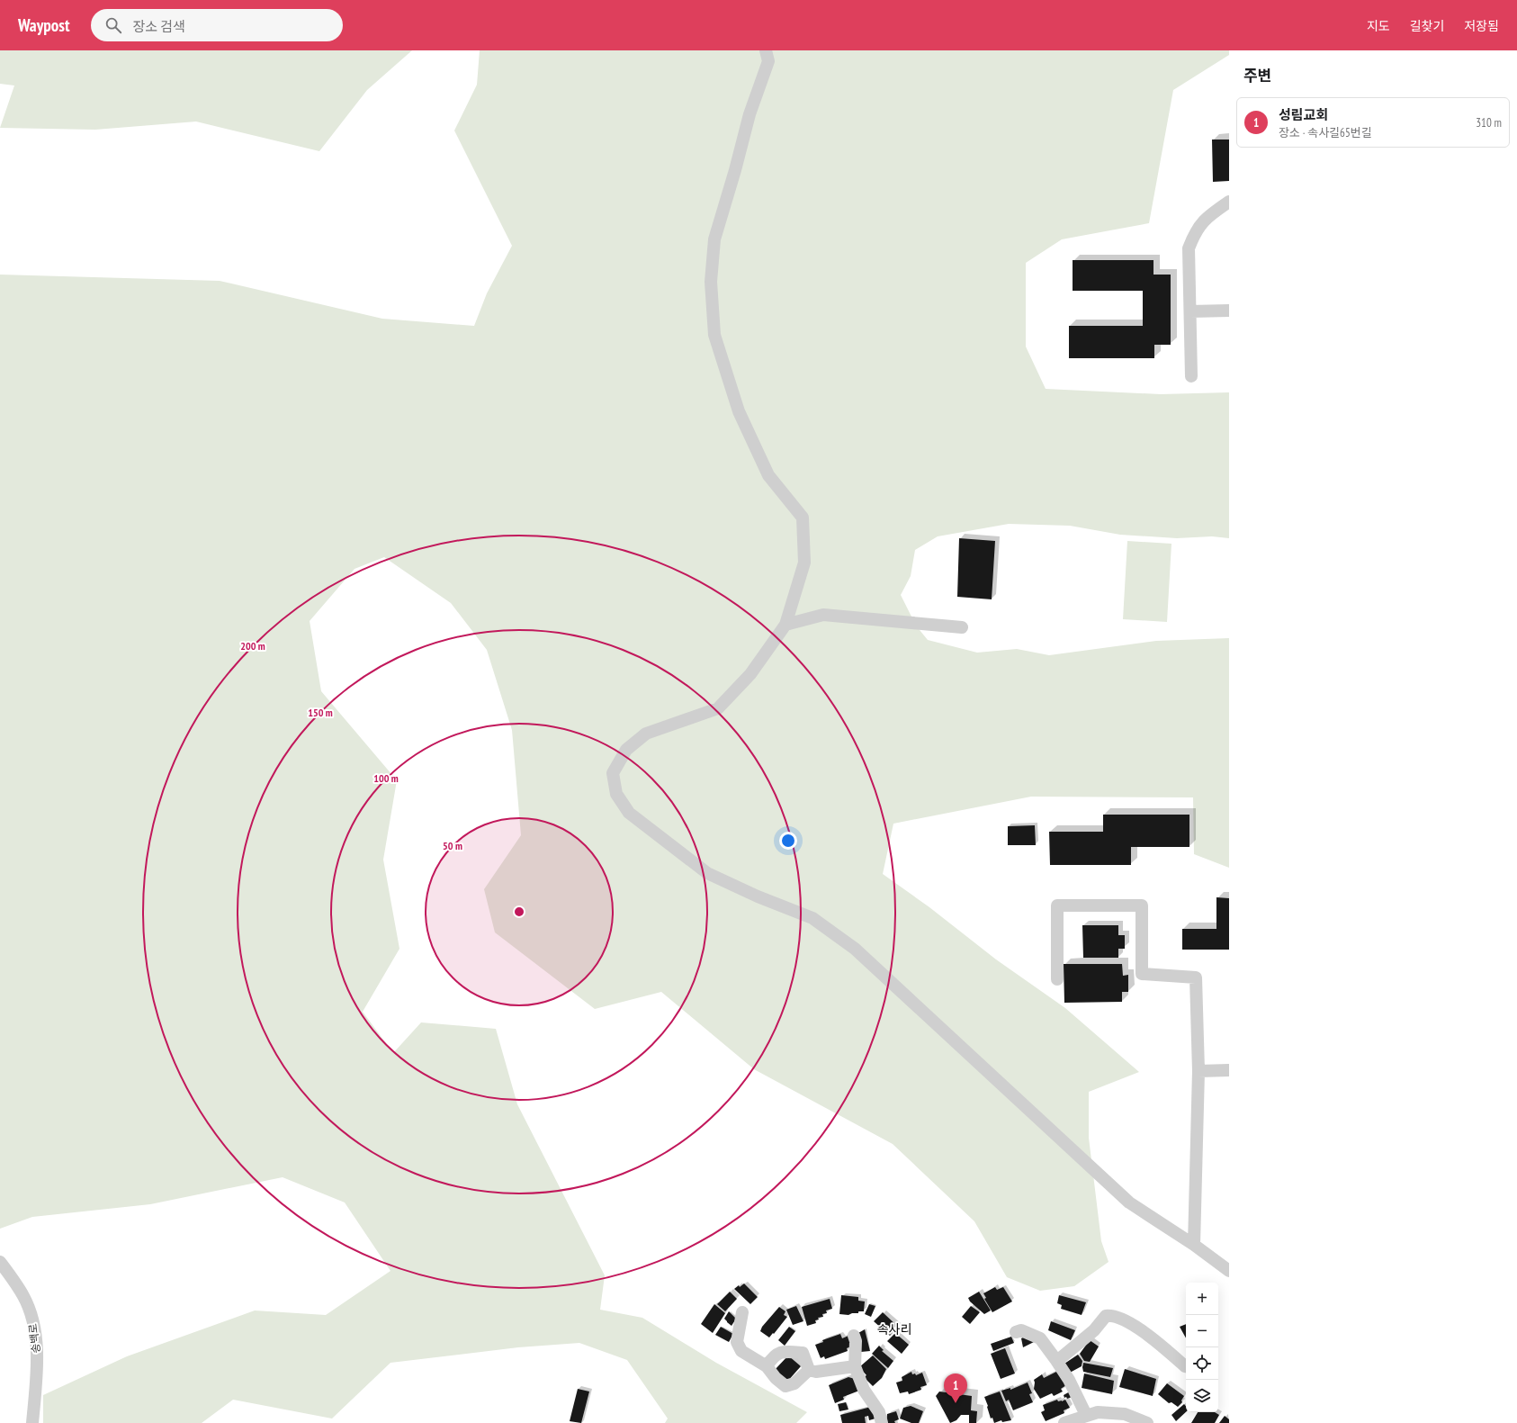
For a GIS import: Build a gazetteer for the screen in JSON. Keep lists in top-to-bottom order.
{
  "streets": {
    "street": ["송백로"]
  },
  "districts": ["속사리"],
  "page": {
    "header": "Waypost",
    "search": "장소 검색",
    "nav": ["지도", "길찾기", "저장됨"],
    "heading": "주변",
    "list": [
      {
        "mark": "1",
        "name": "성림교회",
        "note": "장소 · 속사길65번길",
        "value": "310 m"
      }
    ],
    "map_buttons": ["+", "−"],
    "pins": "1"
  },
  "rings": [
    "200 m",
    "150 m",
    "100 m",
    "50 m"
  ]
}
